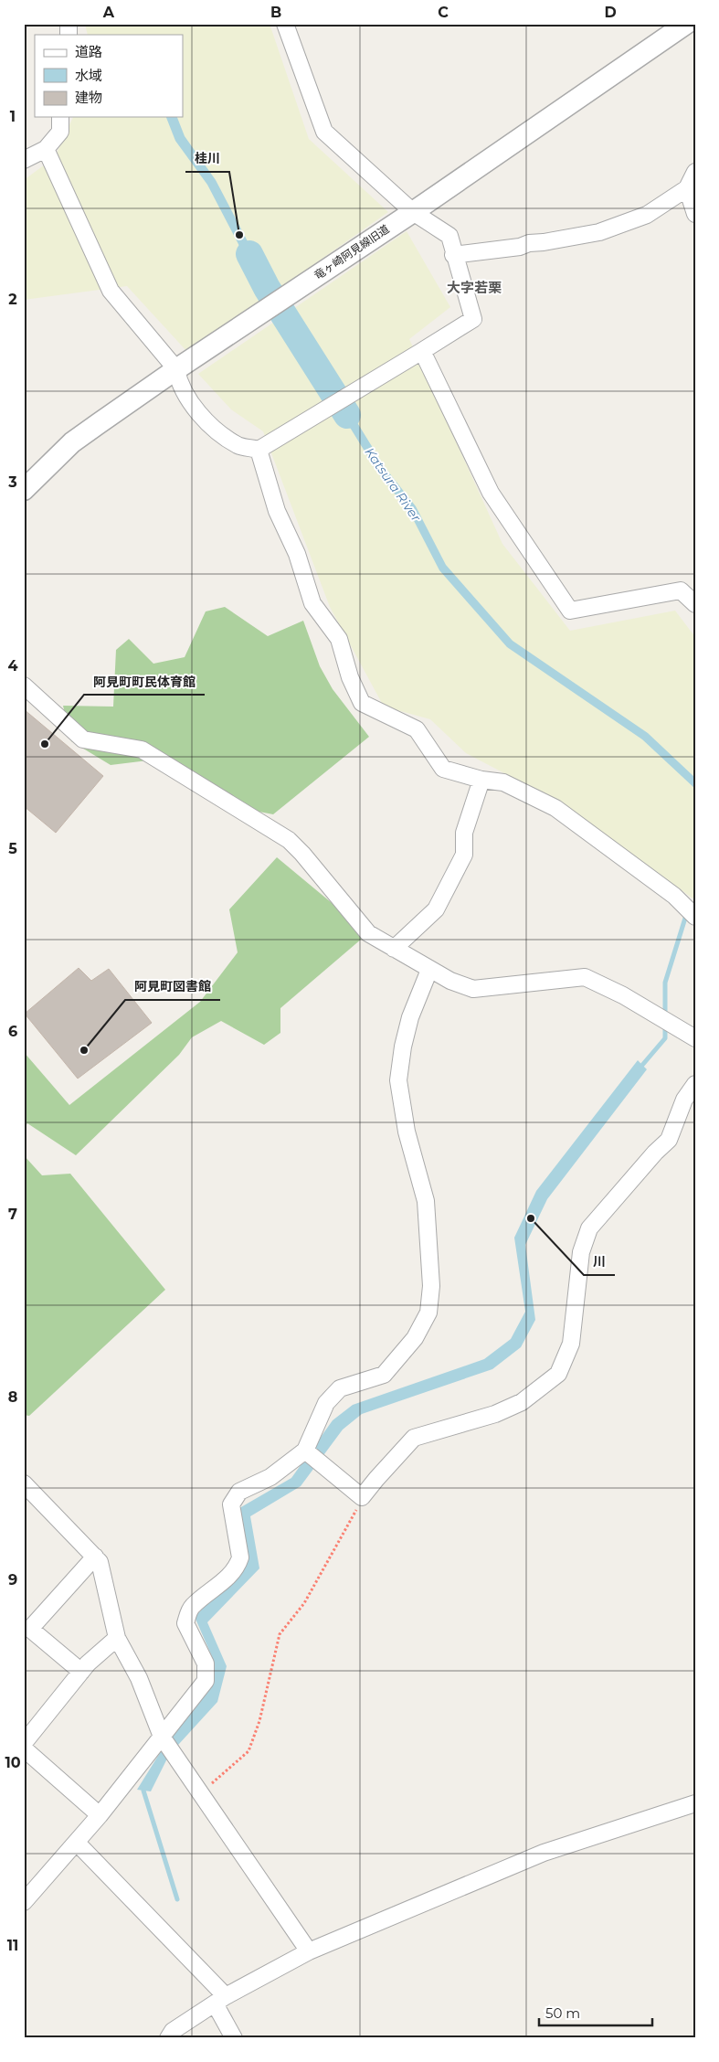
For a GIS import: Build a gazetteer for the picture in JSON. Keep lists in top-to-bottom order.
{
  "streets": {
    "street": ["竜ヶ崎阿見線旧道"]
  },
  "districts": ["大字若栗"],
  "water": ["Katsura River"],
  "places": [
    "桂川",
    "阿見町町民体育館",
    "阿見町図書館",
    "川"
  ],
  "legend": ["道路", "水域", "建物"],
  "scale_bar": "50 m",
  "grid": {
    "columns": [
      "A",
      "B",
      "C",
      "D"
    ],
    "rows": [
      "1",
      "2",
      "3",
      "4",
      "5",
      "6",
      "7",
      "8",
      "9",
      "10",
      "11"
    ]
  }
}
